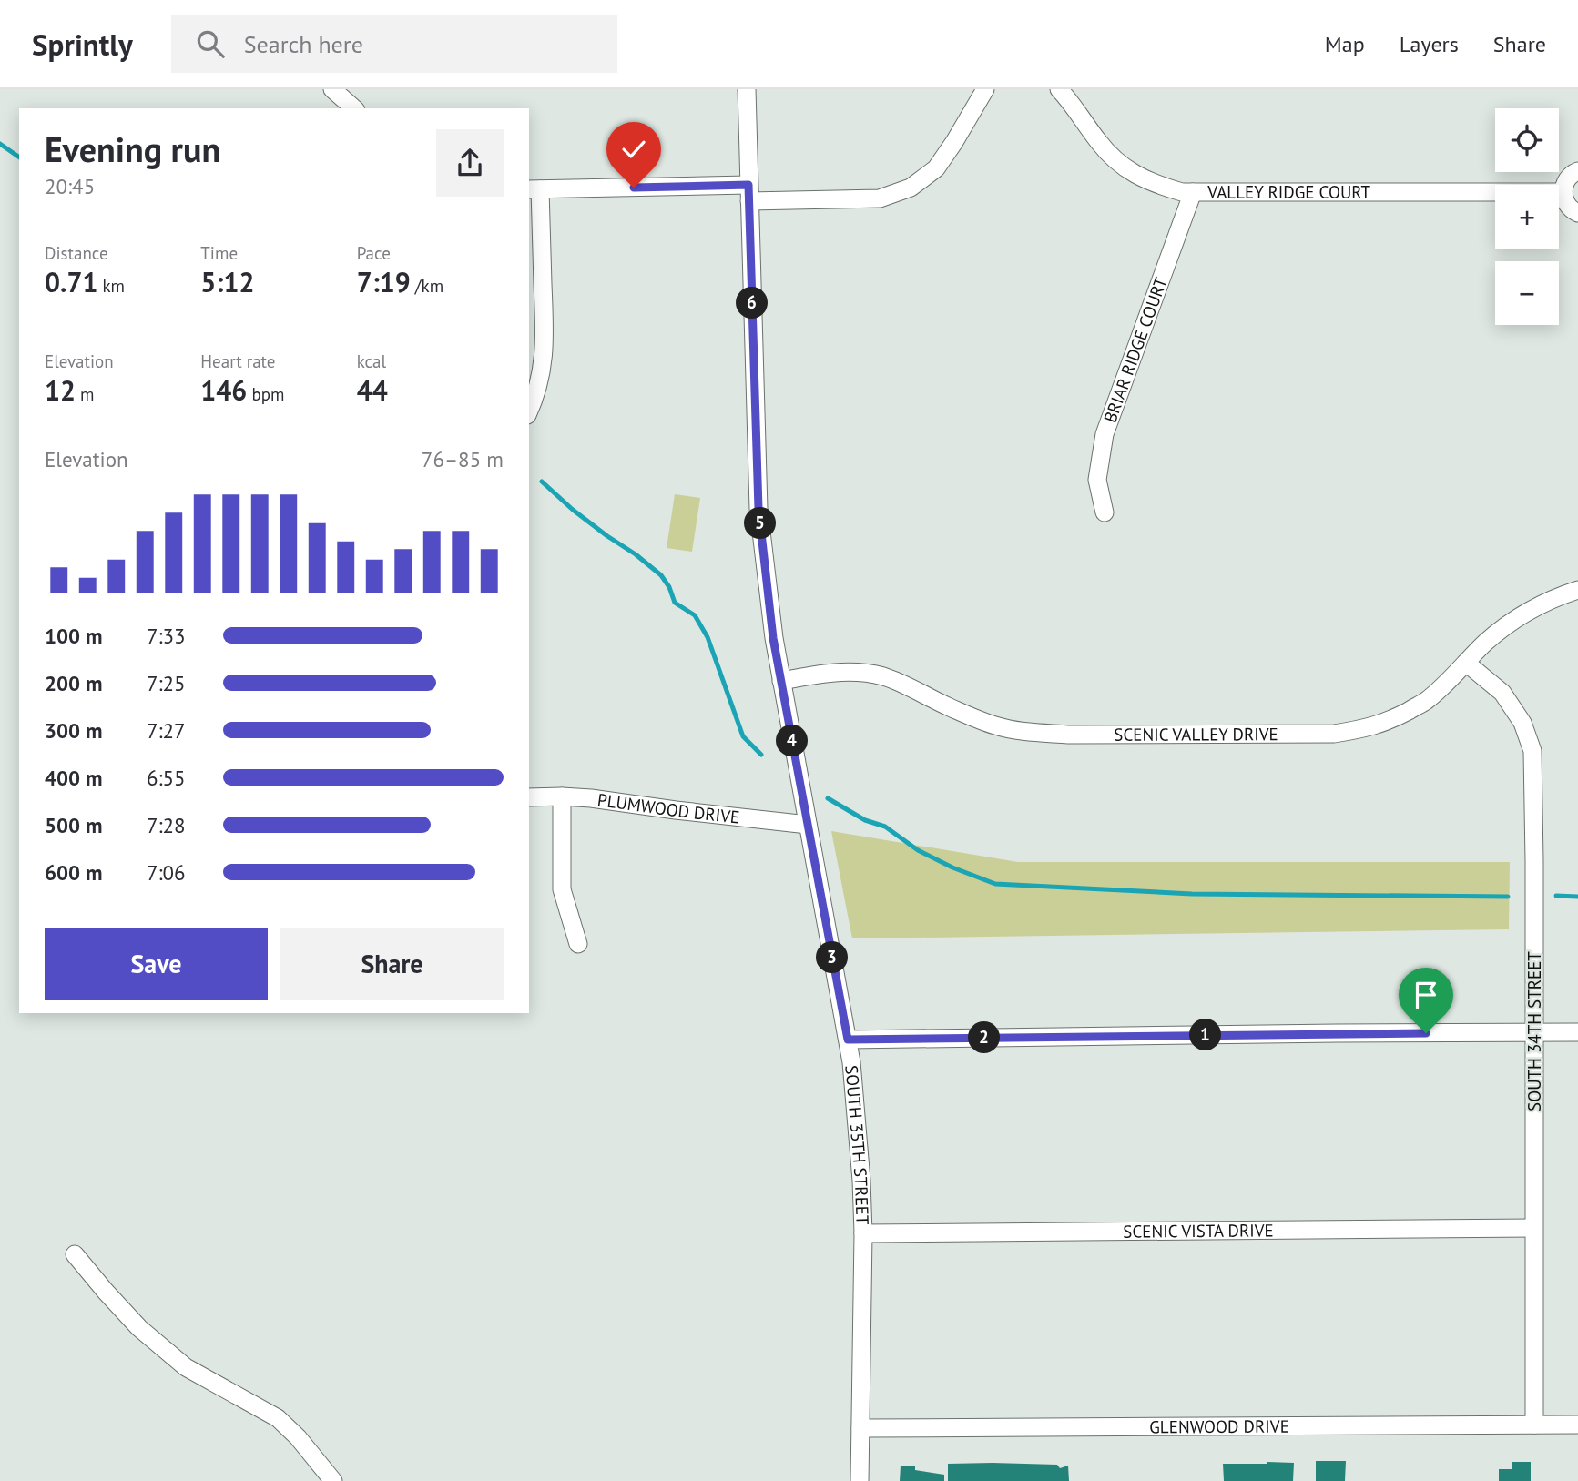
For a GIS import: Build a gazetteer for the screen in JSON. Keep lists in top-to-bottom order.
{
  "streets": {
    "street": [
      "VALLEY RIDGE COURT",
      "BRIAR RIDGE COURT",
      "SCENIC VALLEY DRIVE",
      "PLUMWOOD DRIVE",
      "SOUTH 34TH STREET",
      "SOUTH 35TH STREET",
      "SCENIC VISTA DRIVE",
      "GLENWOOD DRIVE"
    ]
  },
  "crossings": [
    ["VALLEY RIDGE COURT", "BRIAR RIDGE COURT"],
    ["SCENIC VALLEY DRIVE", "SOUTH 34TH STREET"],
    ["SCENIC VALLEY DRIVE", "SOUTH 35TH STREET"],
    ["PLUMWOOD DRIVE", "SOUTH 35TH STREET"],
    ["SOUTH 34TH STREET", "SCENIC VISTA DRIVE"],
    ["SOUTH 34TH STREET", "GLENWOOD DRIVE"],
    ["SOUTH 35TH STREET", "SCENIC VISTA DRIVE"],
    ["SOUTH 35TH STREET", "GLENWOOD DRIVE"]
  ],
  "page": {
    "header": "Sprintly",
    "search": "Search here",
    "nav": ["Map", "Layers", "Share"],
    "map_buttons": ["+", "−"],
    "heading": ["Evening run", "20:45"],
    "stats": [
      ["Distance", "0.71 km"],
      ["Time", "5:12"],
      ["Pace", "7:19 /km"],
      ["Elevation", "12 m"],
      ["Heart rate", "146 bpm"],
      ["kcal", "44"]
    ],
    "pins": [
      "6",
      "5",
      "4",
      "3",
      "1",
      "2"
    ],
    "chart": ["Elevation", "76–85 m"],
    "list": [
      {
        "name": "100 m",
        "note": "7:33"
      },
      {
        "name": "200 m",
        "note": "7:25"
      },
      {
        "name": "300 m",
        "note": "7:27"
      },
      {
        "name": "400 m",
        "note": "6:55"
      },
      {
        "name": "500 m",
        "note": "7:28"
      },
      {
        "name": "600 m",
        "note": "7:06"
      }
    ],
    "buttons": ["Save", "Share"]
  }
}
